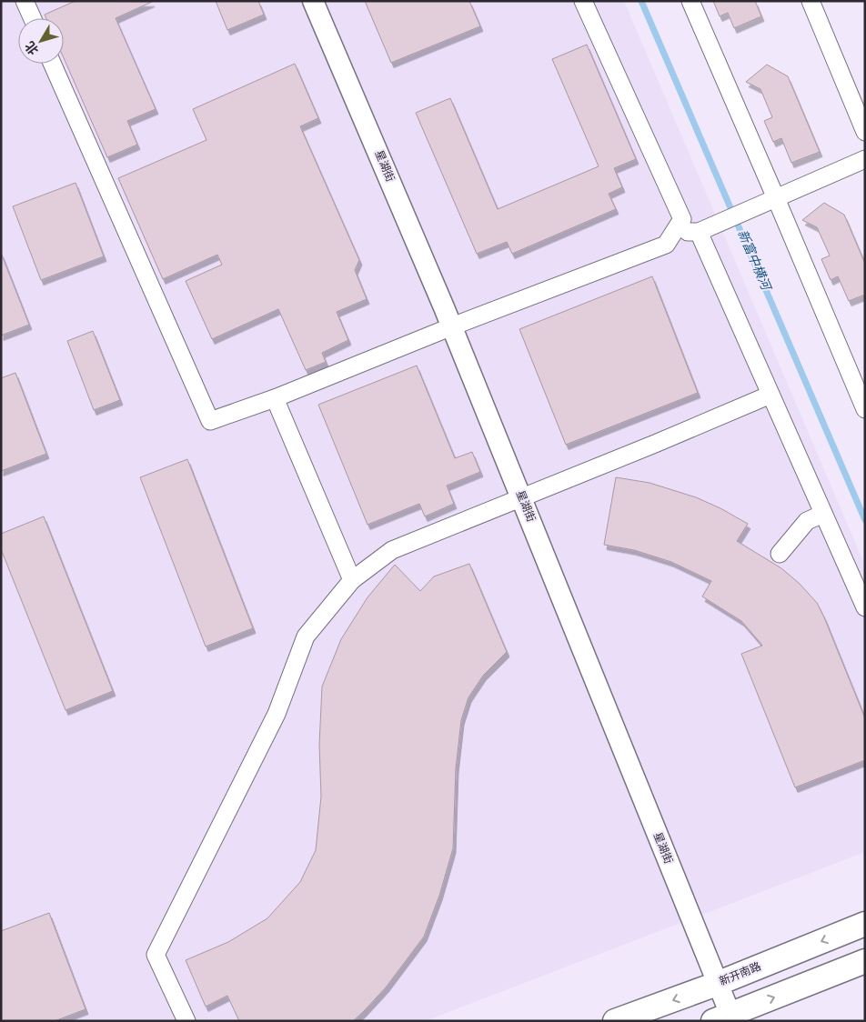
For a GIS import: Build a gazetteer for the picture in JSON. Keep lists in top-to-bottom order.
{
  "streets": {
    "main road": ["新开南路"],
    "street": ["星湖街"]
  },
  "crossings": [
    ["星湖街", "新开南路"]
  ],
  "water": ["新富中横河"],
  "north": "bottom left"
}
